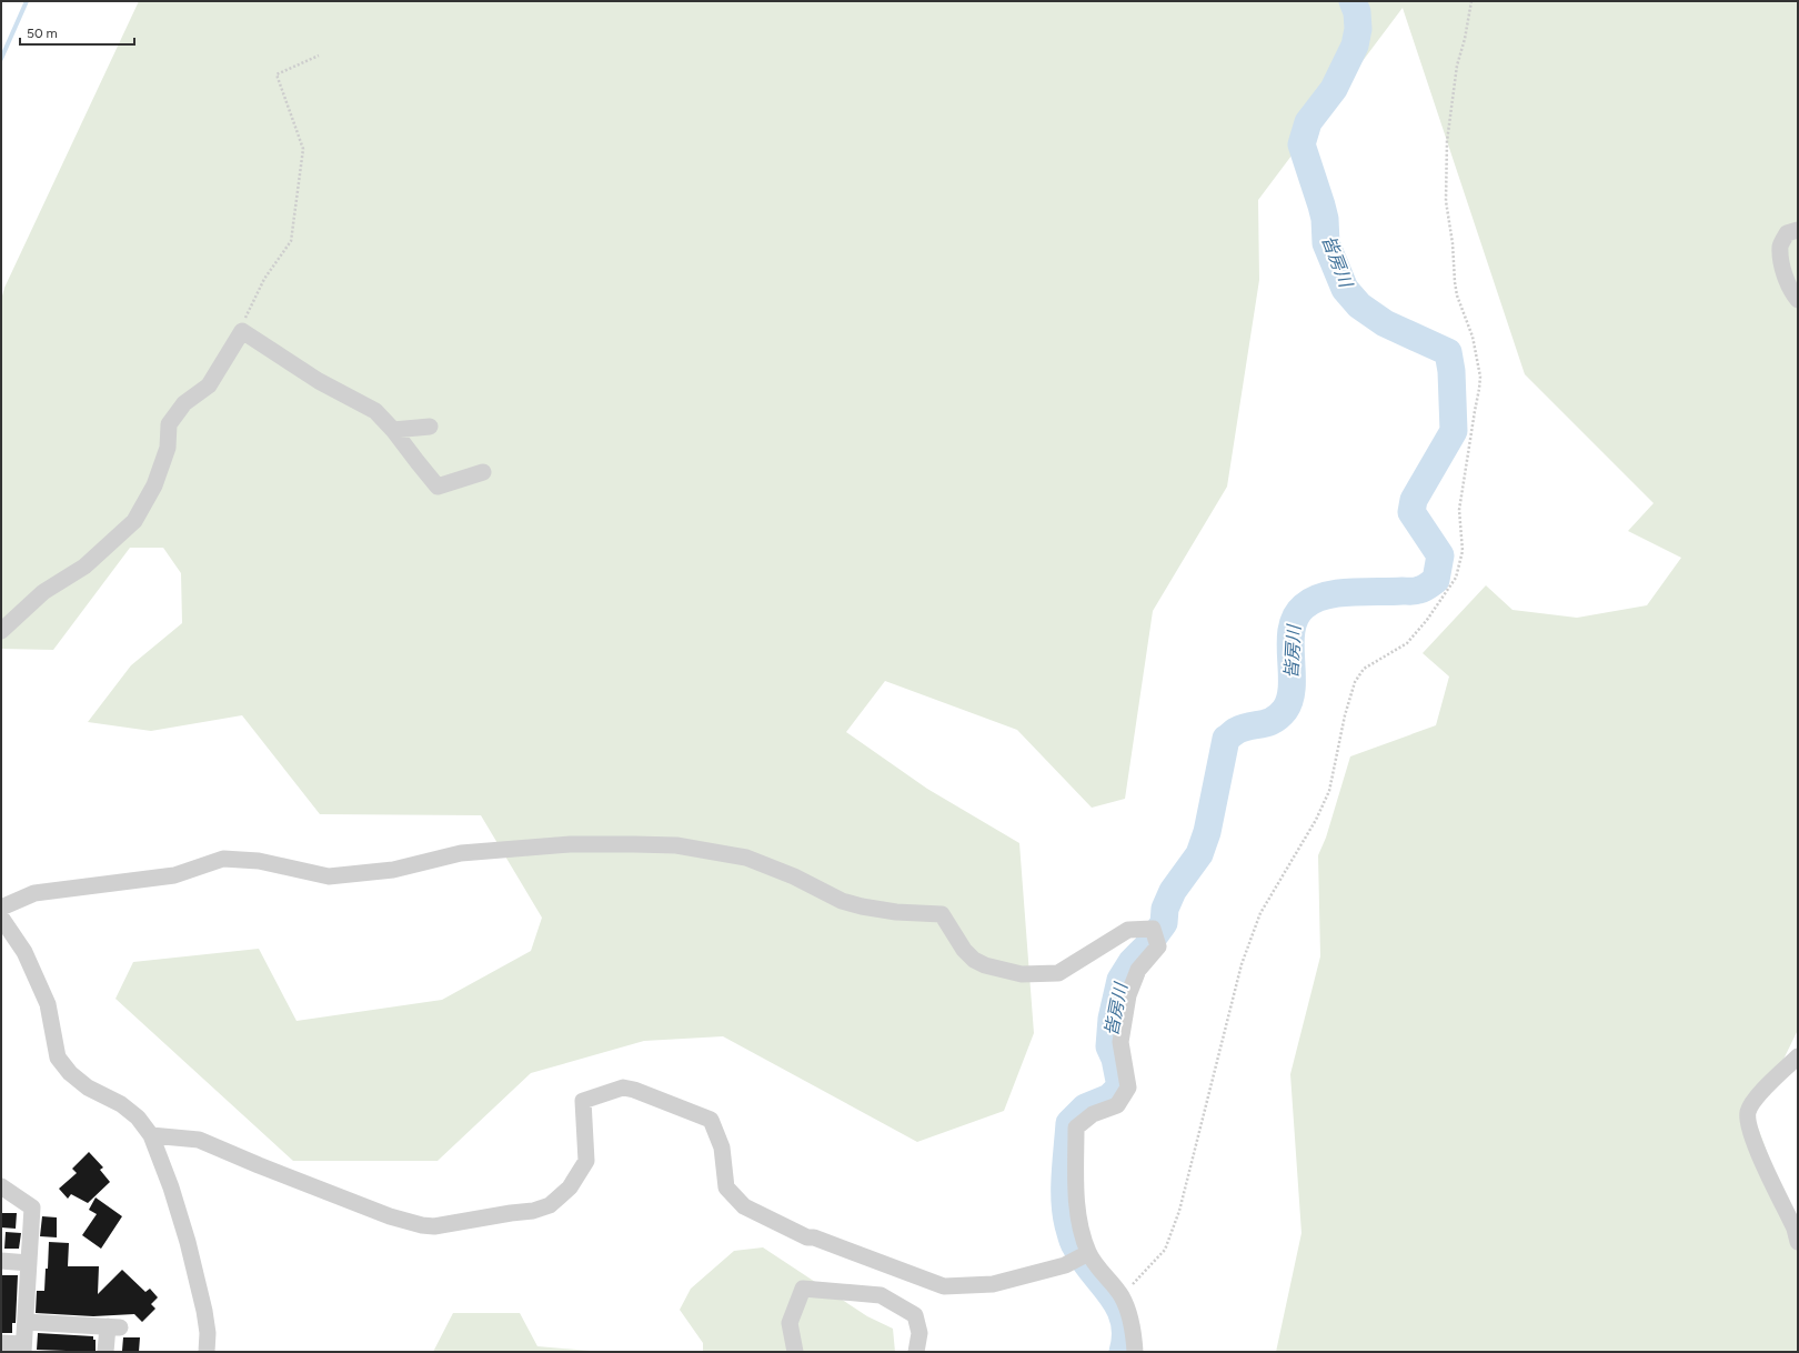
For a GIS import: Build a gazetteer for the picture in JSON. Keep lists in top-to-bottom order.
{
  "water": ["皆房川"],
  "scale_bar": "50 m"
}
